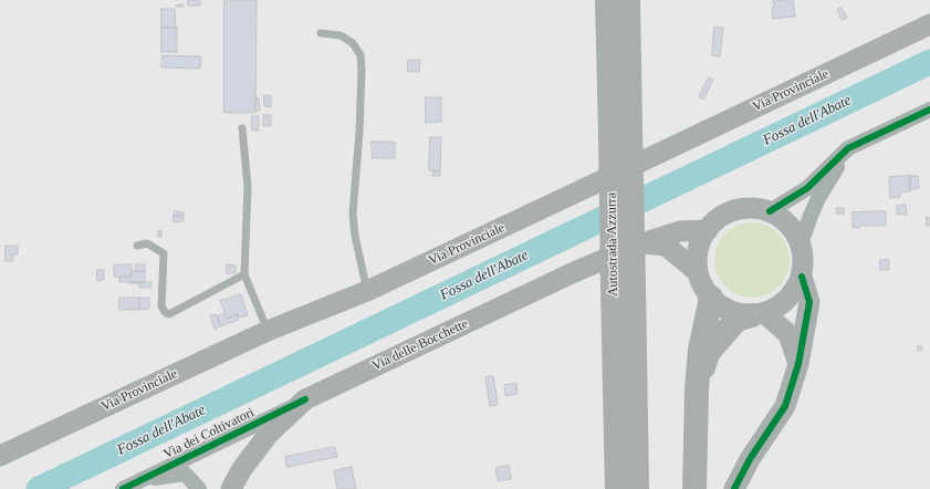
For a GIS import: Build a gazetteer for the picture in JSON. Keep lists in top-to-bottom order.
{
  "streets": {
    "highway": ["Autostrada Azzurra"],
    "main road": ["Via Provinciale", "Via delle Bocchette"],
    "street": ["Via dei Coltivatori"]
  },
  "crossings": [
    ["Via delle Bocchette", "Via dei Coltivatori"]
  ],
  "water": ["Fossa dell'Abate"]
}
